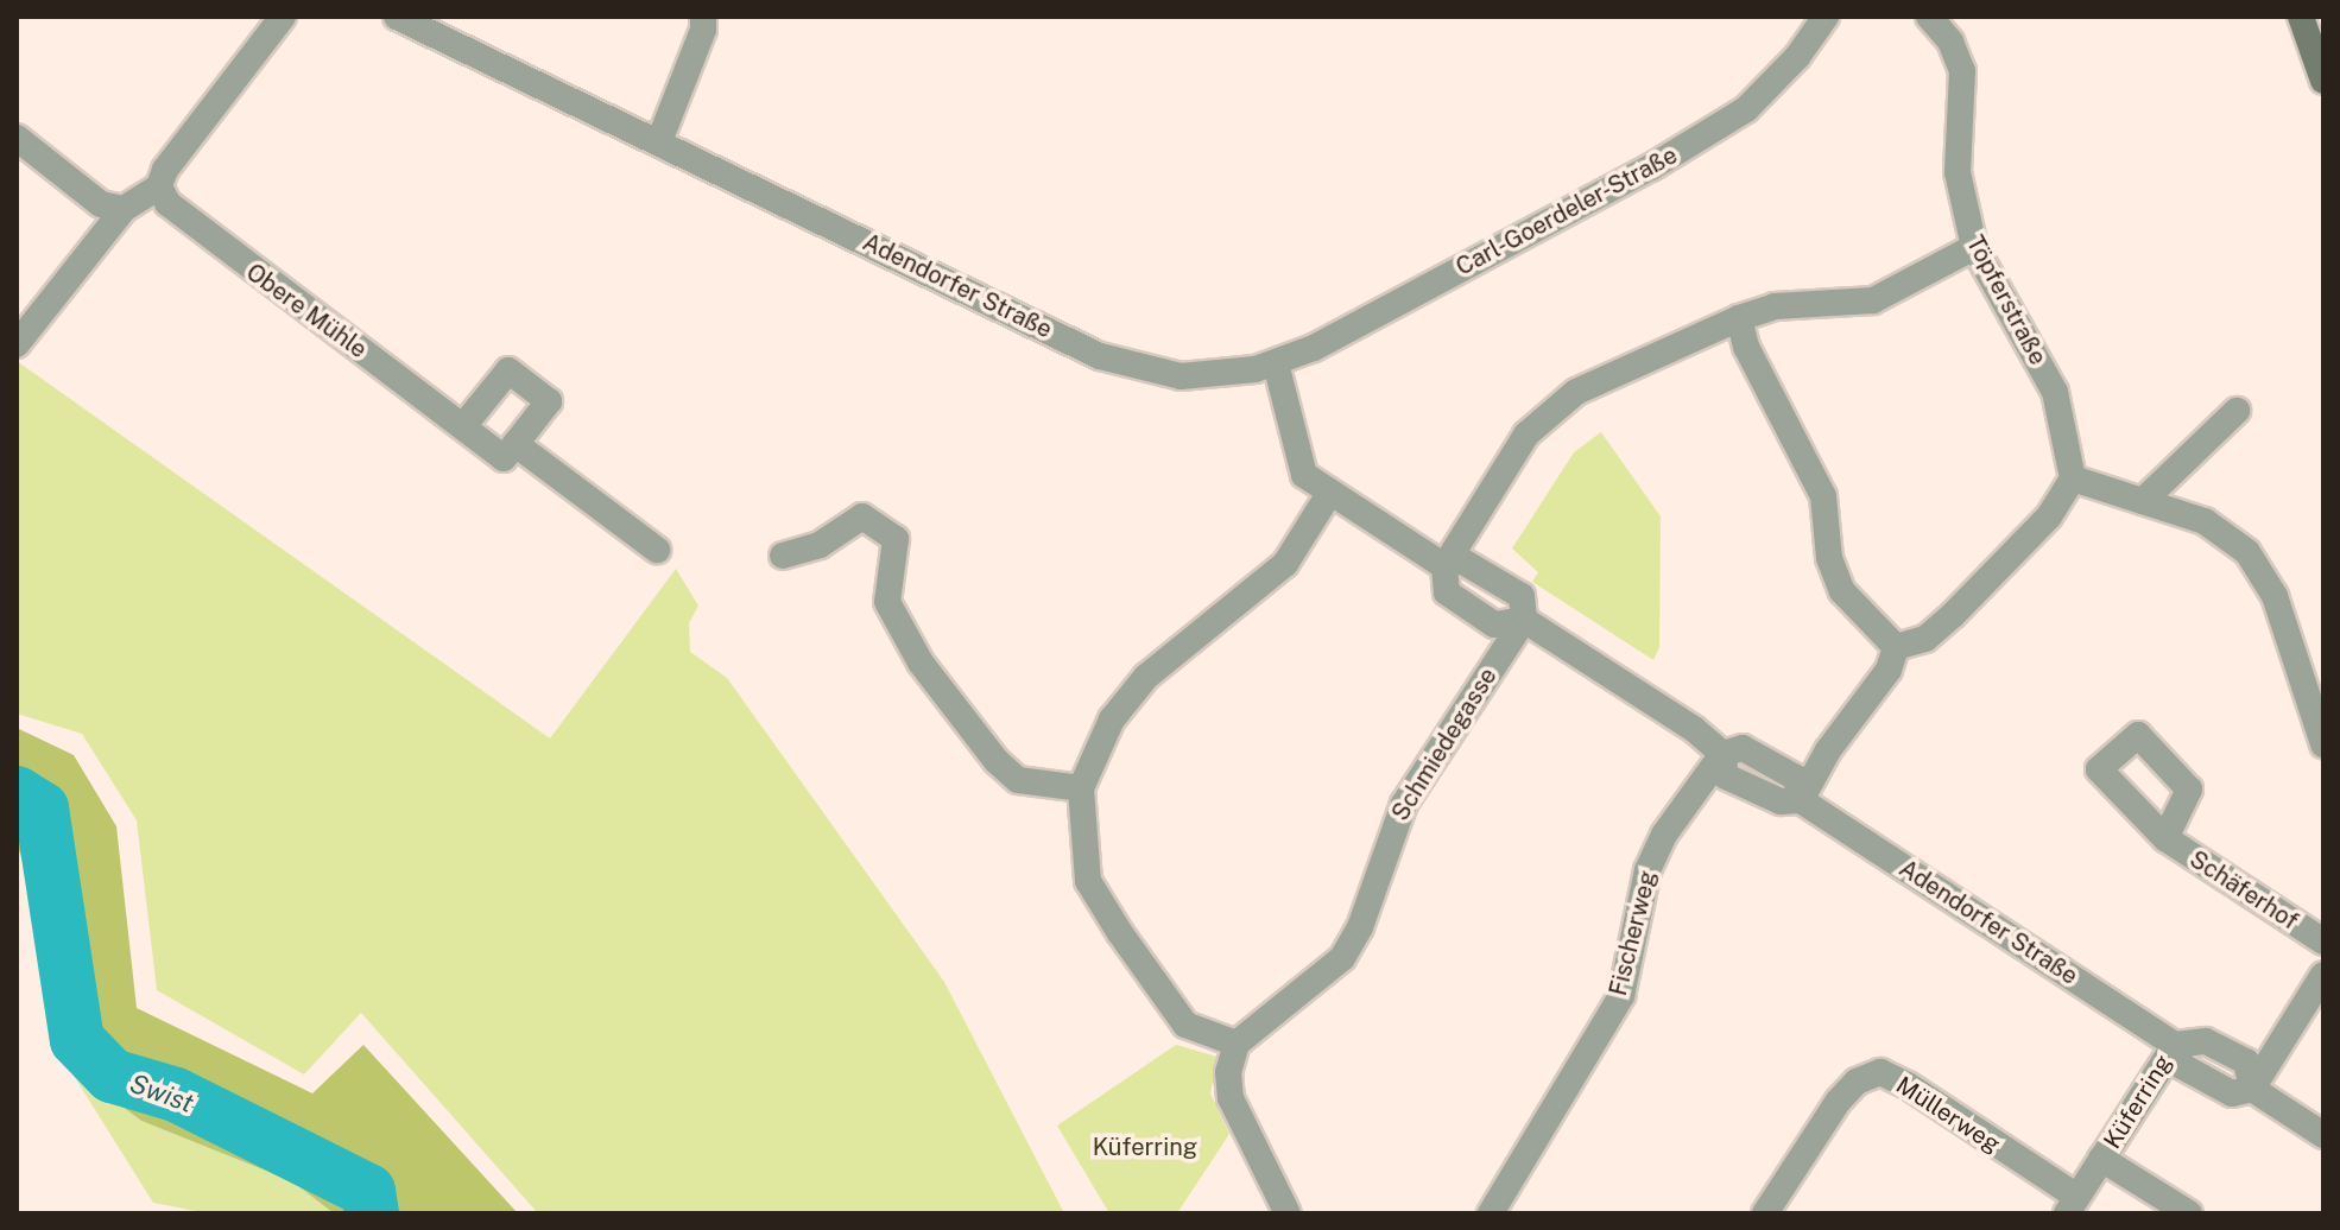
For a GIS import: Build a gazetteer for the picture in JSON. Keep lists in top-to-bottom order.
{
  "streets": {
    "street": [
      "Carl-Goerdeler-Straße",
      "Adendorfer Straße",
      "Töpferstraße",
      "Obere Mühle",
      "Schmiedegasse",
      "Schäferhof",
      "Fischerweg",
      "Küferring",
      "Müllerweg"
    ]
  },
  "crossings": [
    ["Carl-Goerdeler-Straße", "Adendorfer Straße"],
    ["Adendorfer Straße", "Schmiedegasse"],
    ["Adendorfer Straße", "Fischerweg"],
    ["Adendorfer Straße", "Küferring"],
    ["Küferring", "Müllerweg"]
  ],
  "water": ["Swist"],
  "parks": ["Küferring"]
}
